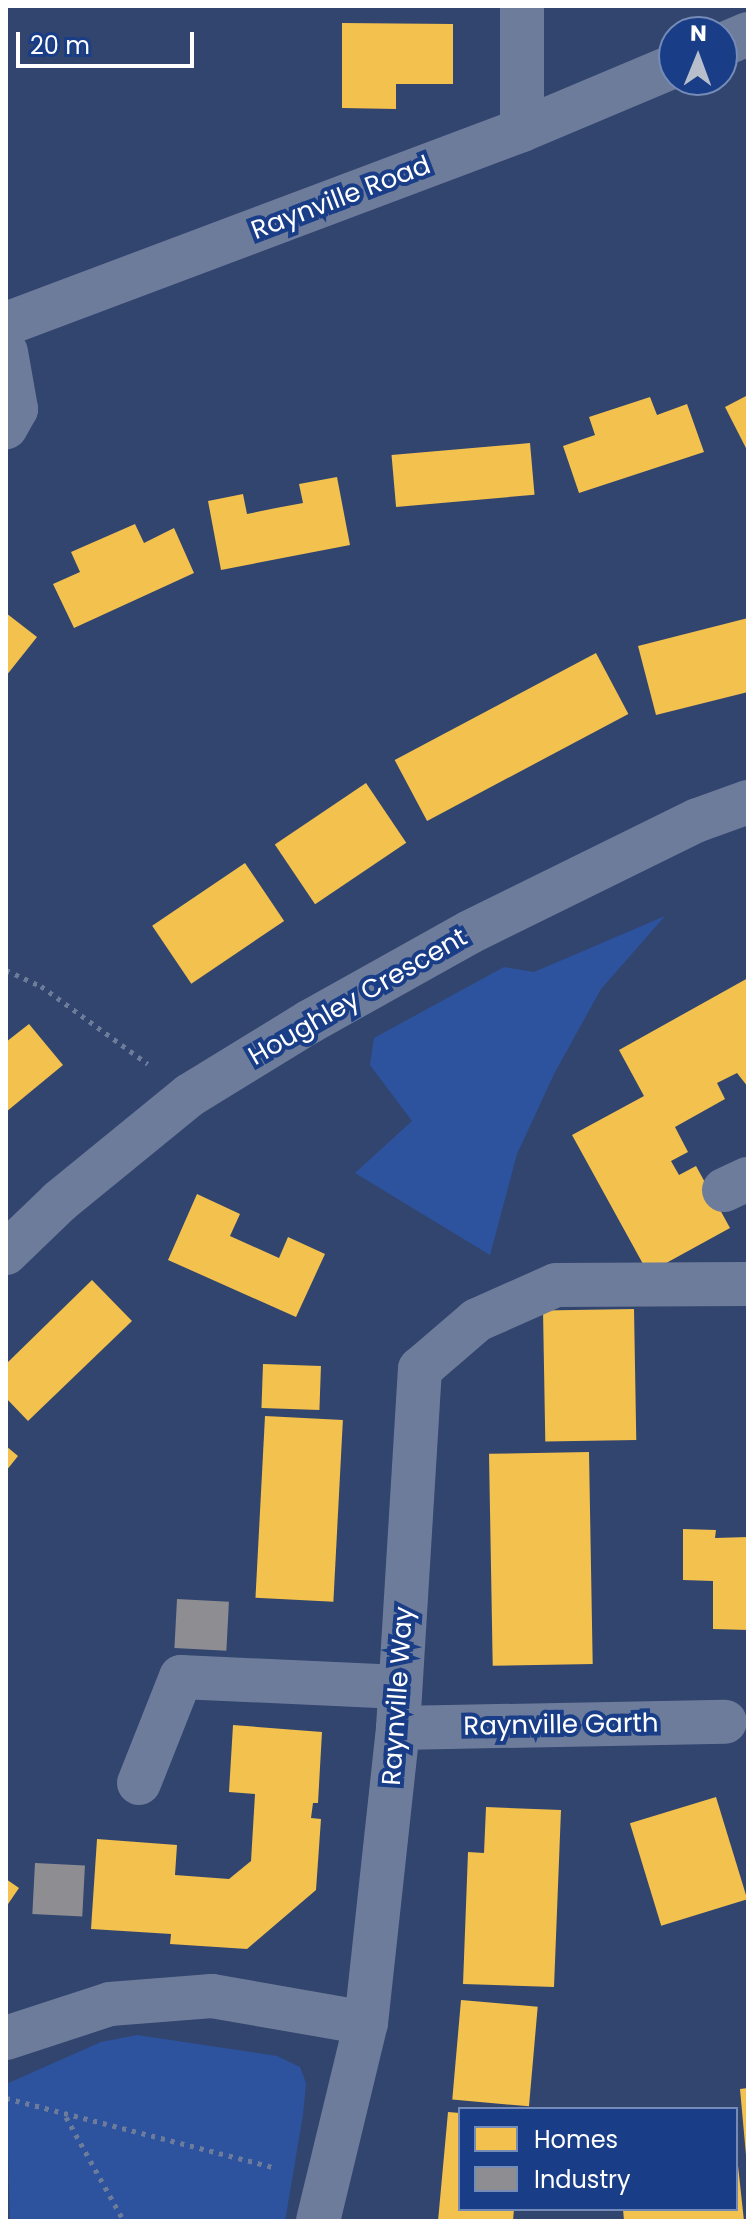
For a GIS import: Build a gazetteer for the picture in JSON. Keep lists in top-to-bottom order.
{
  "streets": {
    "street": [
      "Raynville Road",
      "Houghley Crescent",
      "Raynville Way",
      "Raynville Garth"
    ]
  },
  "crossings": [
    ["Raynville Way", "Raynville Garth"]
  ],
  "legend": ["Homes", "Industry"],
  "scale_bar": "20 m",
  "north": "top"
}
